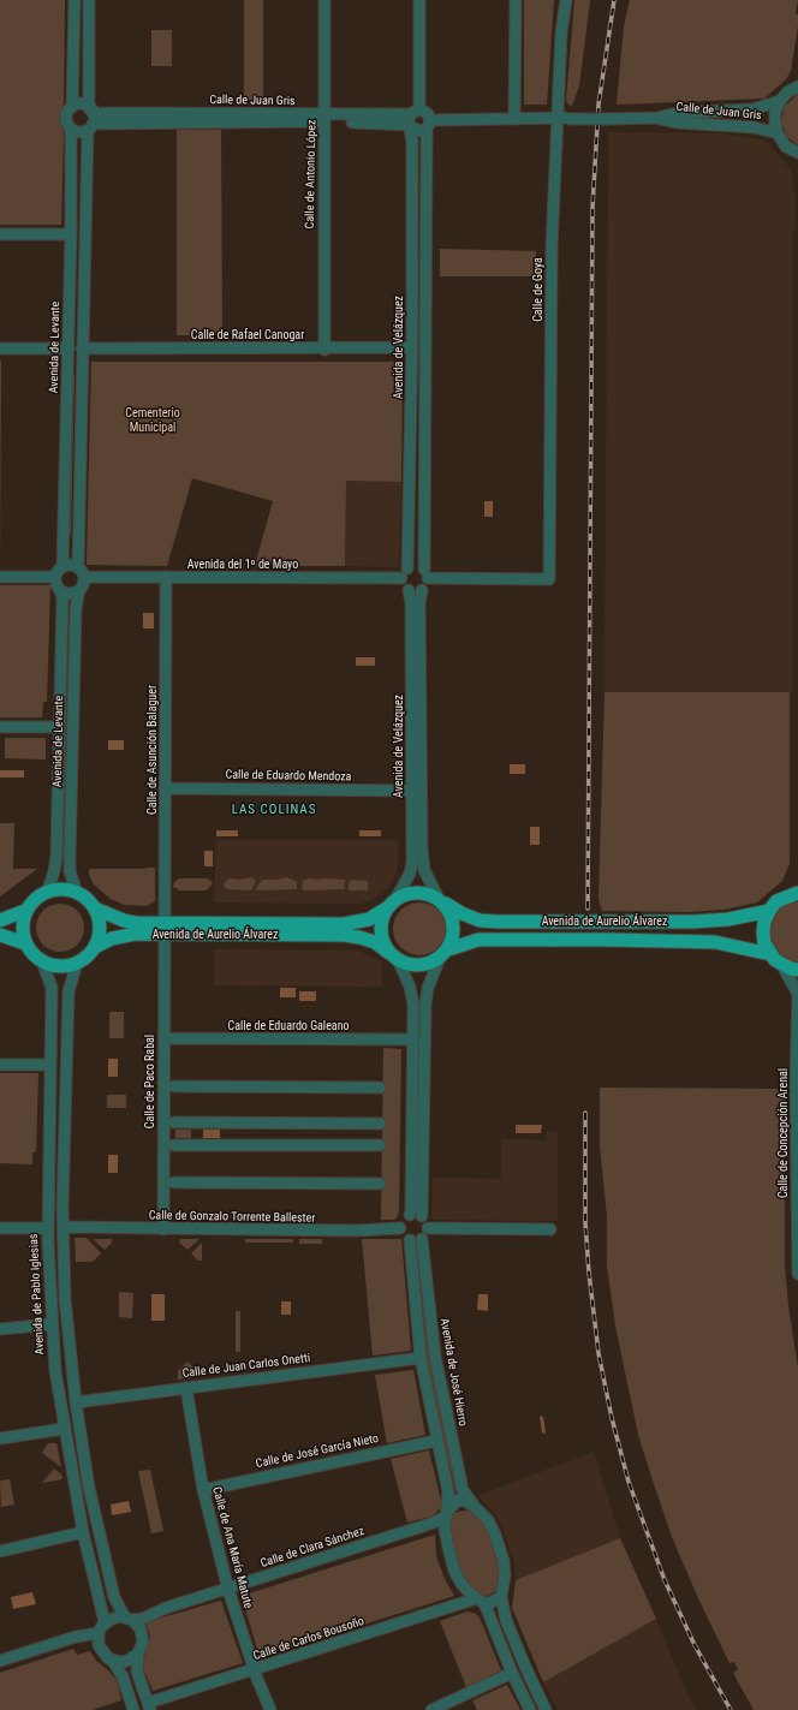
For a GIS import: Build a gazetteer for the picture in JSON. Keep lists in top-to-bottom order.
{
  "streets": {
    "main road": ["Avenida de Aurelio Álvarez"],
    "street": [
      "Calle de Juan Gris",
      "Calle de Antonio López",
      "Calle de Goya",
      "Calle de Rafael Canogar",
      "Avenida de Levante",
      "Avenida de Velázquez",
      "Avenida del 1º de Mayo",
      "Calle de Asunción Balaguer",
      "Calle de Eduardo Mendoza",
      "Calle de Eduardo Galeano",
      "Calle de Paco Rabal",
      "Calle de Concepción Arenal",
      "Calle de Gonzalo Torrente Ballester",
      "Avenida de Pablo Iglesias",
      "Calle de Juan Carlos Onetti",
      "Avenida de José Hierro",
      "Calle de José García Nieto",
      "Calle de Ana María Matute",
      "Calle de Clara Sánchez",
      "Calle de Carlos Bousoño"
    ]
  },
  "crossings": [
    ["Calle de Juan Gris", "Calle de Antonio López"],
    ["Calle de Juan Gris", "Calle de Goya"],
    ["Calle de Juan Gris", "Avenida de Levante"],
    ["Calle de Juan Gris", "Avenida de Velázquez"],
    ["Calle de Antonio López", "Calle de Rafael Canogar"],
    ["Calle de Goya", "Avenida de Velázquez"],
    ["Calle de Goya", "Avenida del 1º de Mayo"],
    ["Calle de Rafael Canogar", "Avenida de Velázquez"],
    ["Avenida de Levante", "Avenida del 1º de Mayo"],
    ["Avenida de Levante", "Avenida de Aurelio Álvarez"],
    ["Avenida de Levante", "Avenida de Pablo Iglesias"],
    ["Avenida de Velázquez", "Avenida del 1º de Mayo"],
    ["Avenida de Velázquez", "Calle de Eduardo Mendoza"],
    ["Avenida de Velázquez", "Avenida de Aurelio Álvarez"],
    ["Avenida del 1º de Mayo", "Calle de Asunción Balaguer"],
    ["Calle de Asunción Balaguer", "Calle de Eduardo Mendoza"],
    ["Calle de Asunción Balaguer", "Avenida de Aurelio Álvarez"],
    ["Calle de Asunción Balaguer", "Calle de Paco Rabal"],
    ["Avenida de Aurelio Álvarez", "Calle de Paco Rabal"],
    ["Avenida de Aurelio Álvarez", "Avenida de Pablo Iglesias"],
    ["Calle de Eduardo Galeano", "Calle de Paco Rabal"],
    ["Calle de Paco Rabal", "Calle de Gonzalo Torrente Ballester"],
    ["Calle de Gonzalo Torrente Ballester", "Avenida de José Hierro"],
    ["Avenida de Pablo Iglesias", "Calle de Clara Sánchez"],
    ["Calle de Juan Carlos Onetti", "Calle de Ana María Matute"],
    ["Avenida de José Hierro", "Calle de Clara Sánchez"],
    ["Avenida de José Hierro", "Calle de Carlos Bousoño"],
    ["Calle de José García Nieto", "Calle de Ana María Matute"],
    ["Calle de Ana María Matute", "Calle de Clara Sánchez"],
    ["Calle de Ana María Matute", "Calle de Carlos Bousoño"]
  ],
  "districts": ["LAS COLINAS"],
  "parks": ["Cementerio Municipal"]
}
